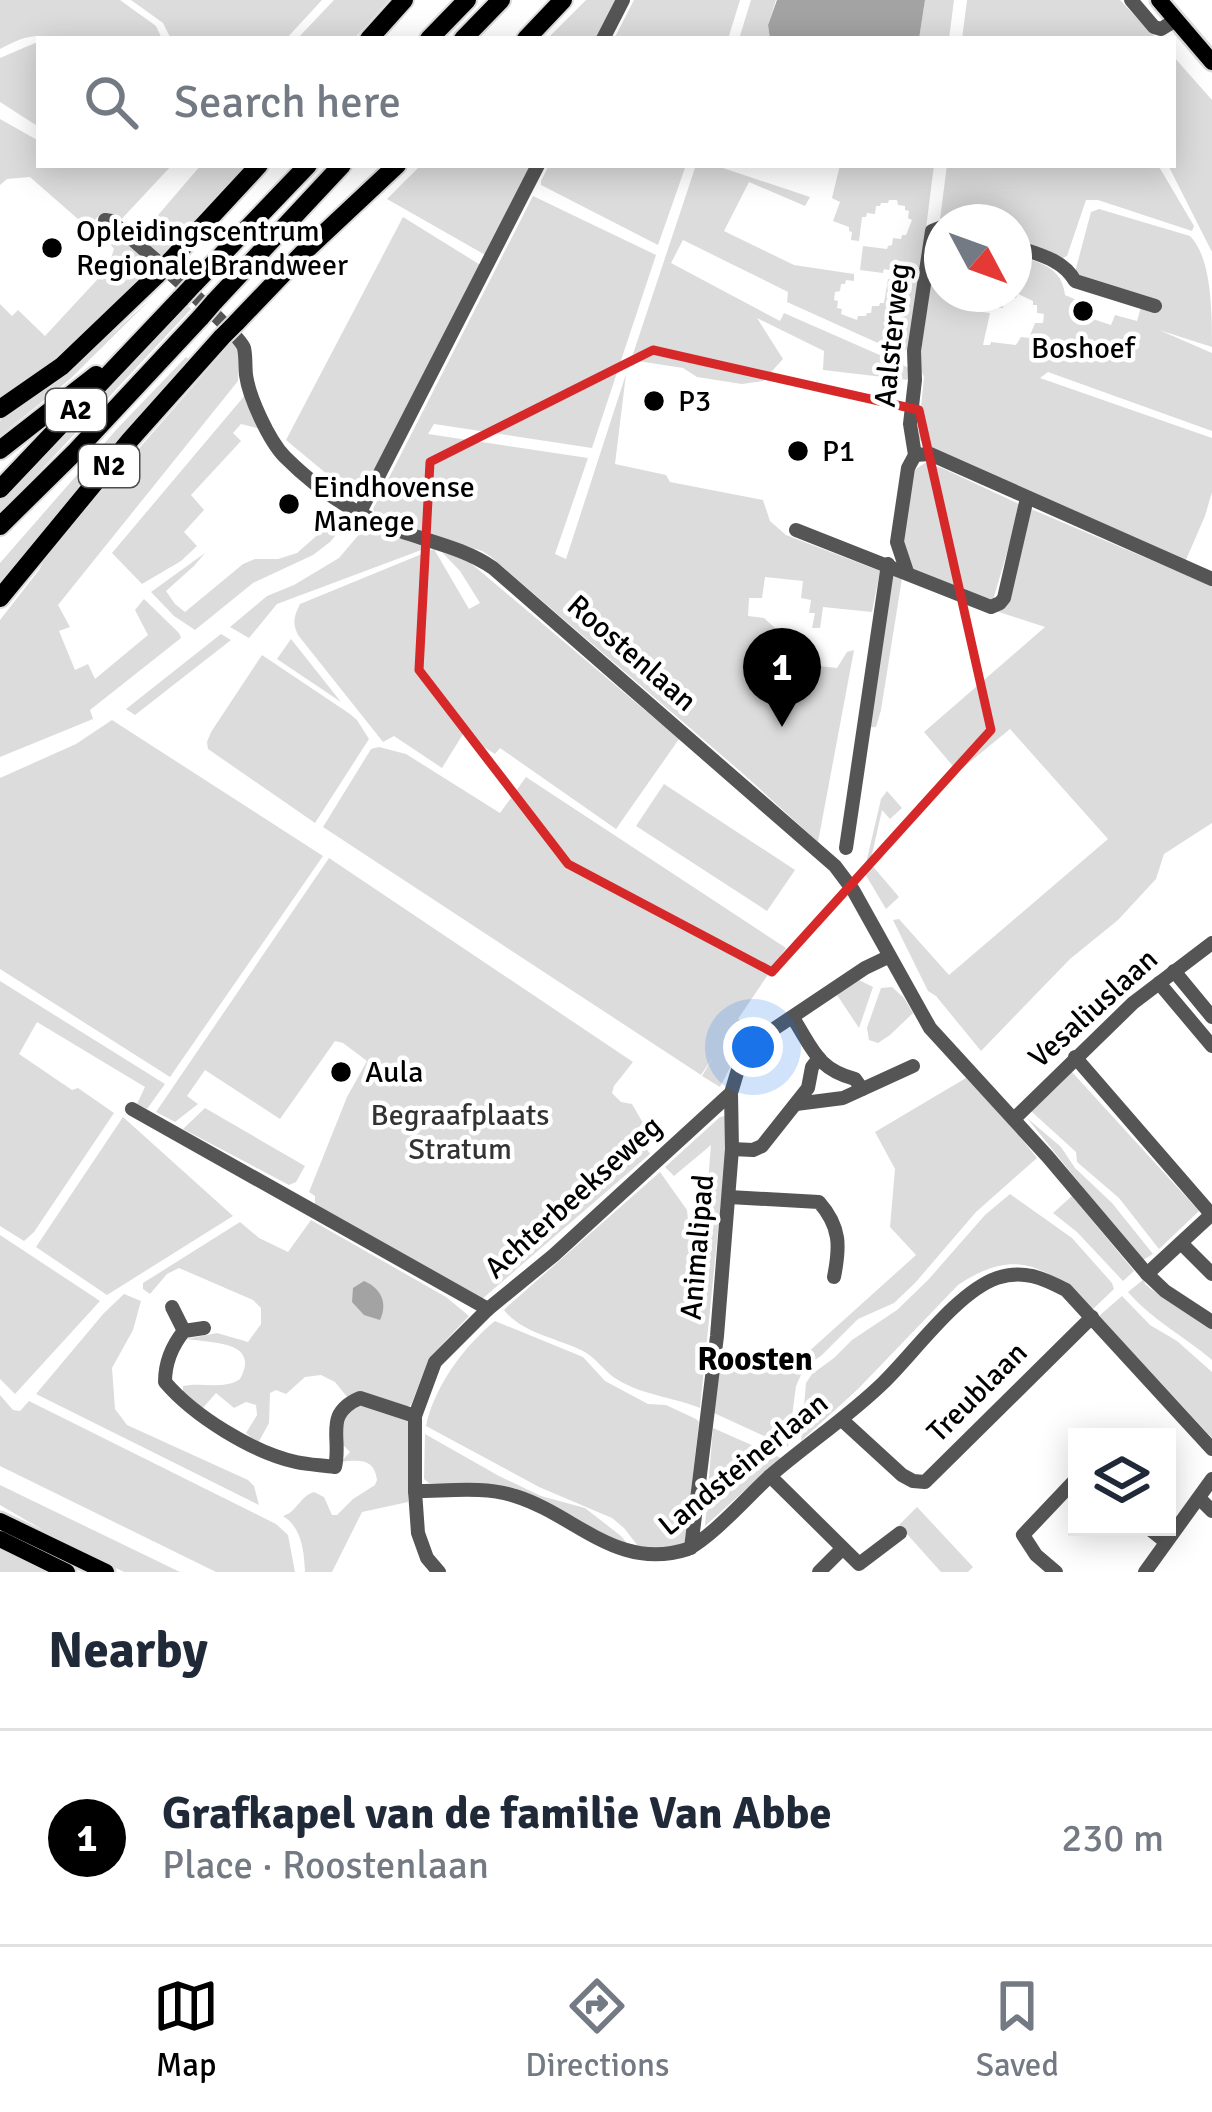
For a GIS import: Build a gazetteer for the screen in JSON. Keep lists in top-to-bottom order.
{
  "streets": {
    "highway": ["A2", "N2"],
    "street": [
      "Aalsterweg",
      "Roostenlaan",
      "Vesaliuslaan",
      "Achterbeekseweg",
      "Animalipad",
      "Treublaan",
      "Landsteinerlaan"
    ]
  },
  "crossings": [
    ["Roostenlaan", "Vesaliuslaan"],
    ["Roostenlaan", "Achterbeekseweg"],
    ["Achterbeekseweg", "Animalipad"],
    ["Animalipad", "Landsteinerlaan"],
    ["Treublaan", "Landsteinerlaan"]
  ],
  "districts": ["Roosten"],
  "parks": ["Begraafplaats Stratum"],
  "places": [
    "Opleidingscentrum Regionale Brandweer",
    "Boshoef",
    "P3",
    "P1",
    "Eindhovense Manege",
    "Aula"
  ],
  "north": "bottom right",
  "page": {
    "search": "Search here",
    "pins": "1",
    "heading": "Nearby",
    "list": [
      {
        "mark": "1",
        "name": "Grafkapel van de familie Van Abbe",
        "note": "Place · Roostenlaan",
        "value": "230 m"
      }
    ],
    "nav": ["Map", "Directions", "Saved"]
  }
}
